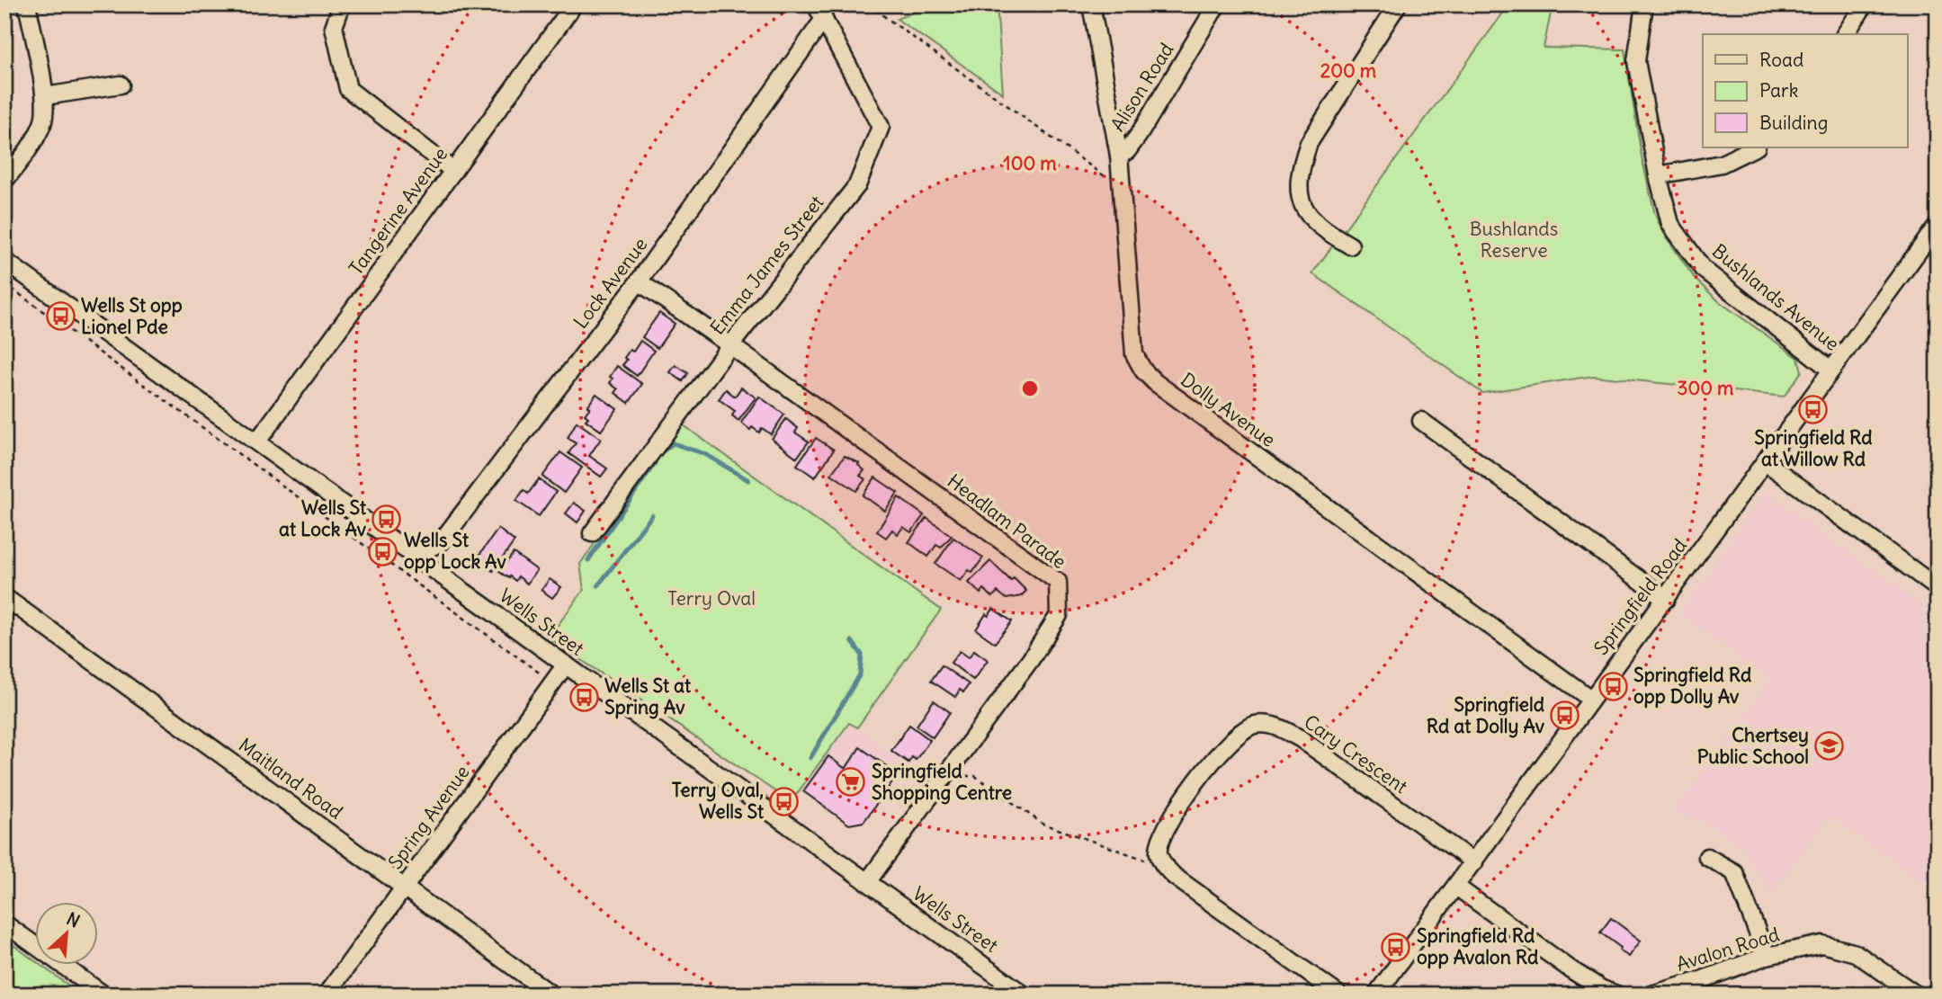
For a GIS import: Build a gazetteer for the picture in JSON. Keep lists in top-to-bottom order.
{
  "streets": {
    "street": [
      "Alison Road",
      "Tangerine Avenue",
      "Emma James Street",
      "Lock Avenue",
      "Bushlands Avenue",
      "Dolly Avenue",
      "Headlam Parade",
      "Springfield Road",
      "Wells Street",
      "Cary Crescent",
      "Maitland Road",
      "Spring Avenue",
      "Avalon Road"
    ]
  },
  "crossings": [
    ["Alison Road", "Dolly Avenue"],
    ["Tangerine Avenue", "Wells Street"],
    ["Emma James Street", "Lock Avenue"],
    ["Emma James Street", "Headlam Parade"],
    ["Lock Avenue", "Headlam Parade"],
    ["Lock Avenue", "Wells Street"],
    ["Bushlands Avenue", "Springfield Road"],
    ["Dolly Avenue", "Springfield Road"],
    ["Headlam Parade", "Wells Street"],
    ["Springfield Road", "Cary Crescent"],
    ["Wells Street", "Spring Avenue"],
    ["Maitland Road", "Spring Avenue"]
  ],
  "parks": ["Bushlands Reserve", "Terry Oval"],
  "places": {
    "bus stop": [
      "Wells St opp Lionel Pde",
      "Springfield Rd at Willow Rd",
      "Wells St at Lock Av",
      "Wells St opp Lock Av",
      "Springfield Rd opp Dolly Av",
      "Wells St at Spring Av",
      "Springfield Rd at Dolly Av",
      "Terry Oval, Wells St",
      "Springfield Rd opp Avalon Rd"
    ],
    "school or university": ["Chertsey Public School"],
    "supermarket": ["Springfield Shopping Centre"]
  },
  "legend": ["Road", "Park", "Building"],
  "north": "top right",
  "rings": ["200 m", "100 m", "300 m"]
}
